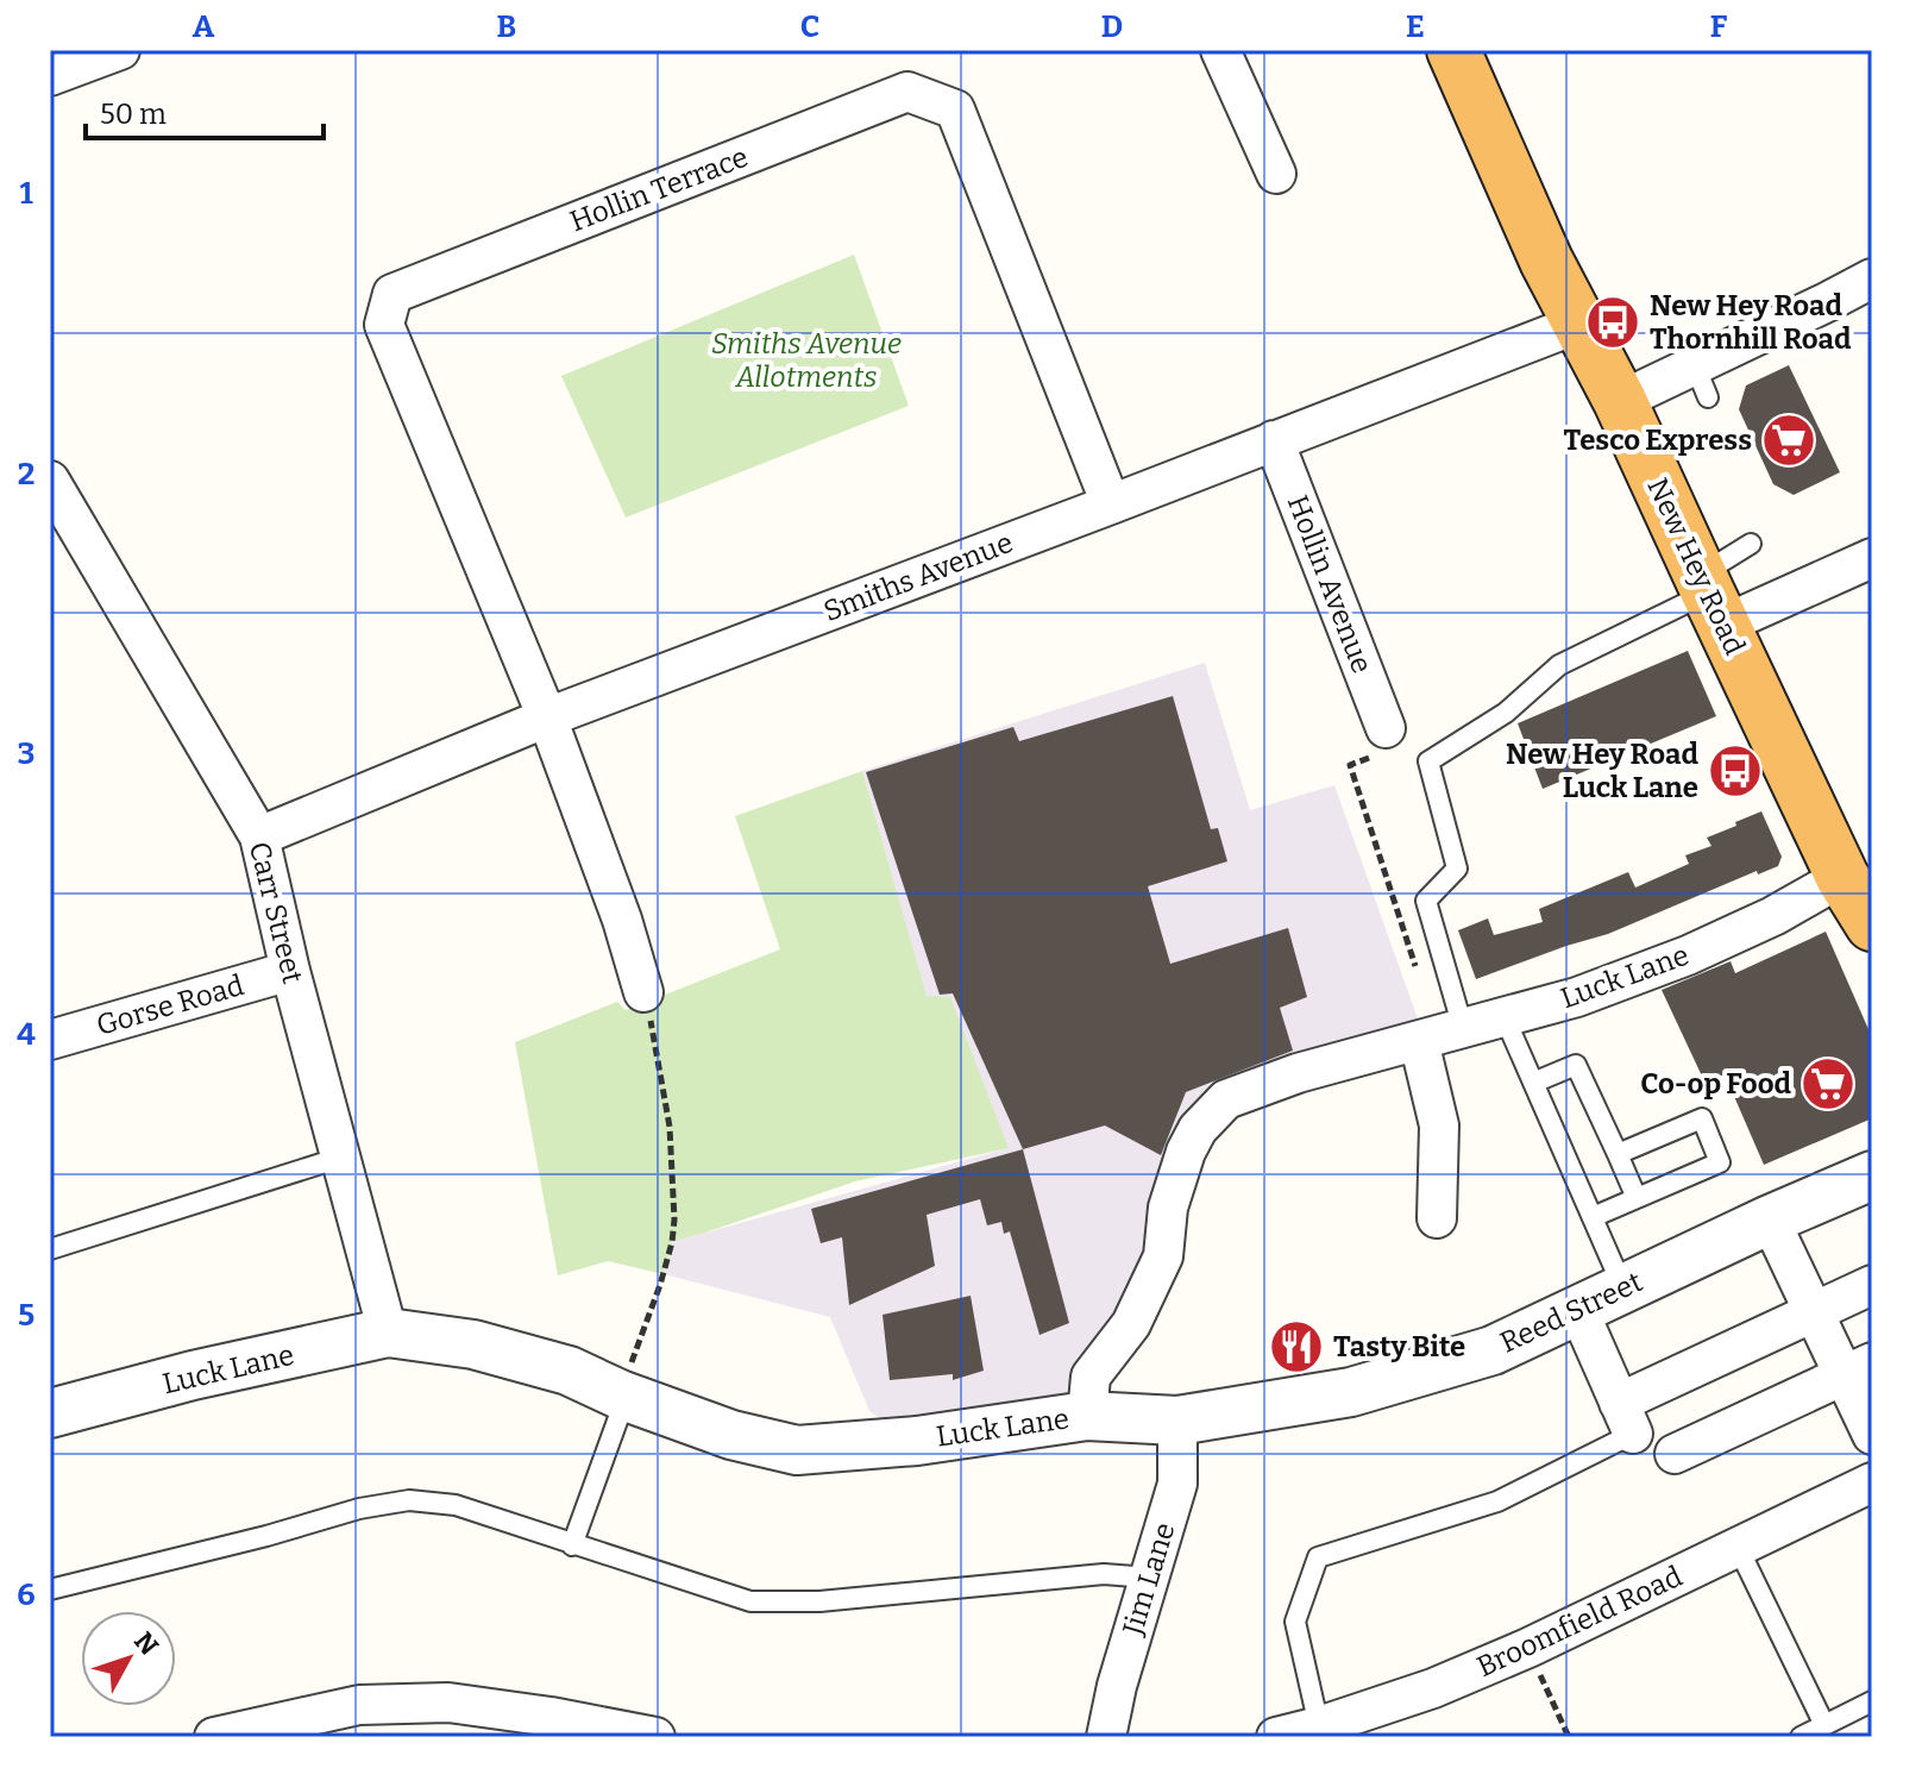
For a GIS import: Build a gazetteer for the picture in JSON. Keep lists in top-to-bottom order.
{
  "streets": {
    "highway": ["New Hey Road"],
    "street": [
      "Hollin Terrace",
      "Smiths Avenue",
      "Hollin Avenue",
      "Carr Street",
      "Luck Lane",
      "Gorse Road",
      "Reed Street",
      "Jim Lane",
      "Broomfield Road"
    ]
  },
  "crossings": [
    ["Hollin Terrace", "Smiths Avenue"],
    ["New Hey Road", "Smiths Avenue"],
    ["New Hey Road", "Luck Lane"],
    ["Smiths Avenue", "Hollin Avenue"],
    ["Smiths Avenue", "Carr Street"],
    ["Carr Street", "Luck Lane"],
    ["Carr Street", "Gorse Road"],
    ["Luck Lane", "Reed Street"],
    ["Reed Street", "Jim Lane"]
  ],
  "parks": ["Smiths Avenue Allotments"],
  "places": {
    "bus stop": ["New Hey Road Thornhill Road", "New Hey Road Luck Lane"],
    "supermarket": ["Tesco Express", "Co-op Food"],
    "restaurant": ["Tasty Bite"]
  },
  "scale_bar": "50 m",
  "north": "top right",
  "grid": {
    "columns": [
      "A",
      "B",
      "C",
      "D",
      "E",
      "F"
    ],
    "rows": [
      "1",
      "2",
      "3",
      "4",
      "5",
      "6"
    ]
  }
}
